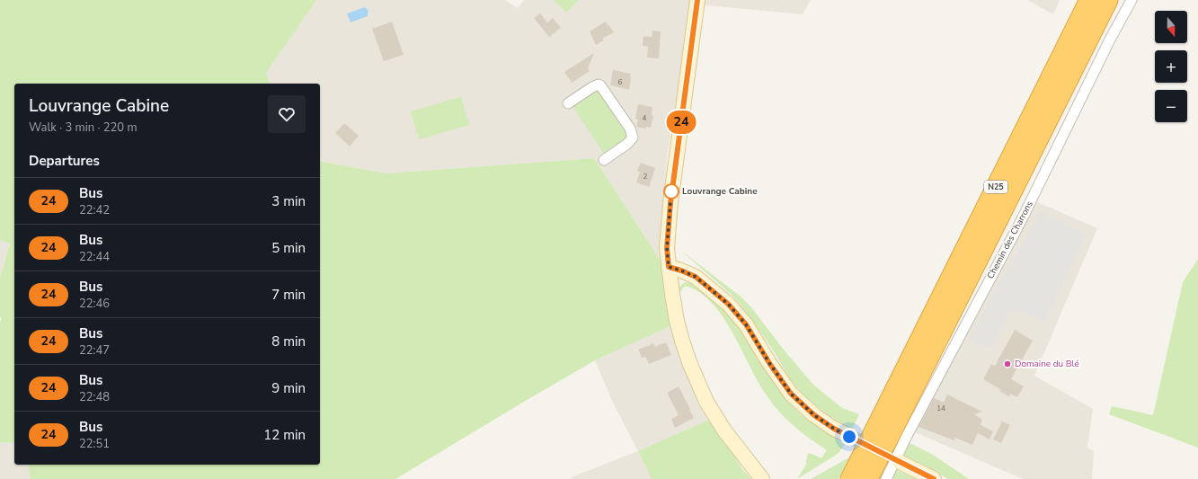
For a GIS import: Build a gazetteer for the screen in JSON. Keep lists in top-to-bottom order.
{
  "streets": {
    "highway": ["N25"],
    "street": ["Chemin des Charrons"]
  },
  "places": ["Louvrange Cabine", "Domaine du Blé"],
  "lines": ["bus line 24"],
  "house_numbers": [
    "6",
    "4",
    "2",
    "14"
  ],
  "north": "bottom",
  "page": {
    "on_map": "24",
    "map_buttons": ["+", "−"],
    "heading": [
      ["Louvrange Cabine", "Walk · 3 min · 220 m"],
      "Departures"
    ],
    "list": [
      {
        "mark": "24",
        "name": "Bus",
        "note": "22:42",
        "value": "3 min"
      },
      {
        "mark": "24",
        "name": "Bus",
        "note": "22:44",
        "value": "5 min"
      },
      {
        "mark": "24",
        "name": "Bus",
        "note": "22:46",
        "value": "7 min"
      },
      {
        "mark": "24",
        "name": "Bus",
        "note": "22:47",
        "value": "8 min"
      },
      {
        "mark": "24",
        "name": "Bus",
        "note": "22:48",
        "value": "9 min"
      },
      {
        "mark": "24",
        "name": "Bus",
        "note": "22:51",
        "value": "12 min"
      }
    ]
  }
}
